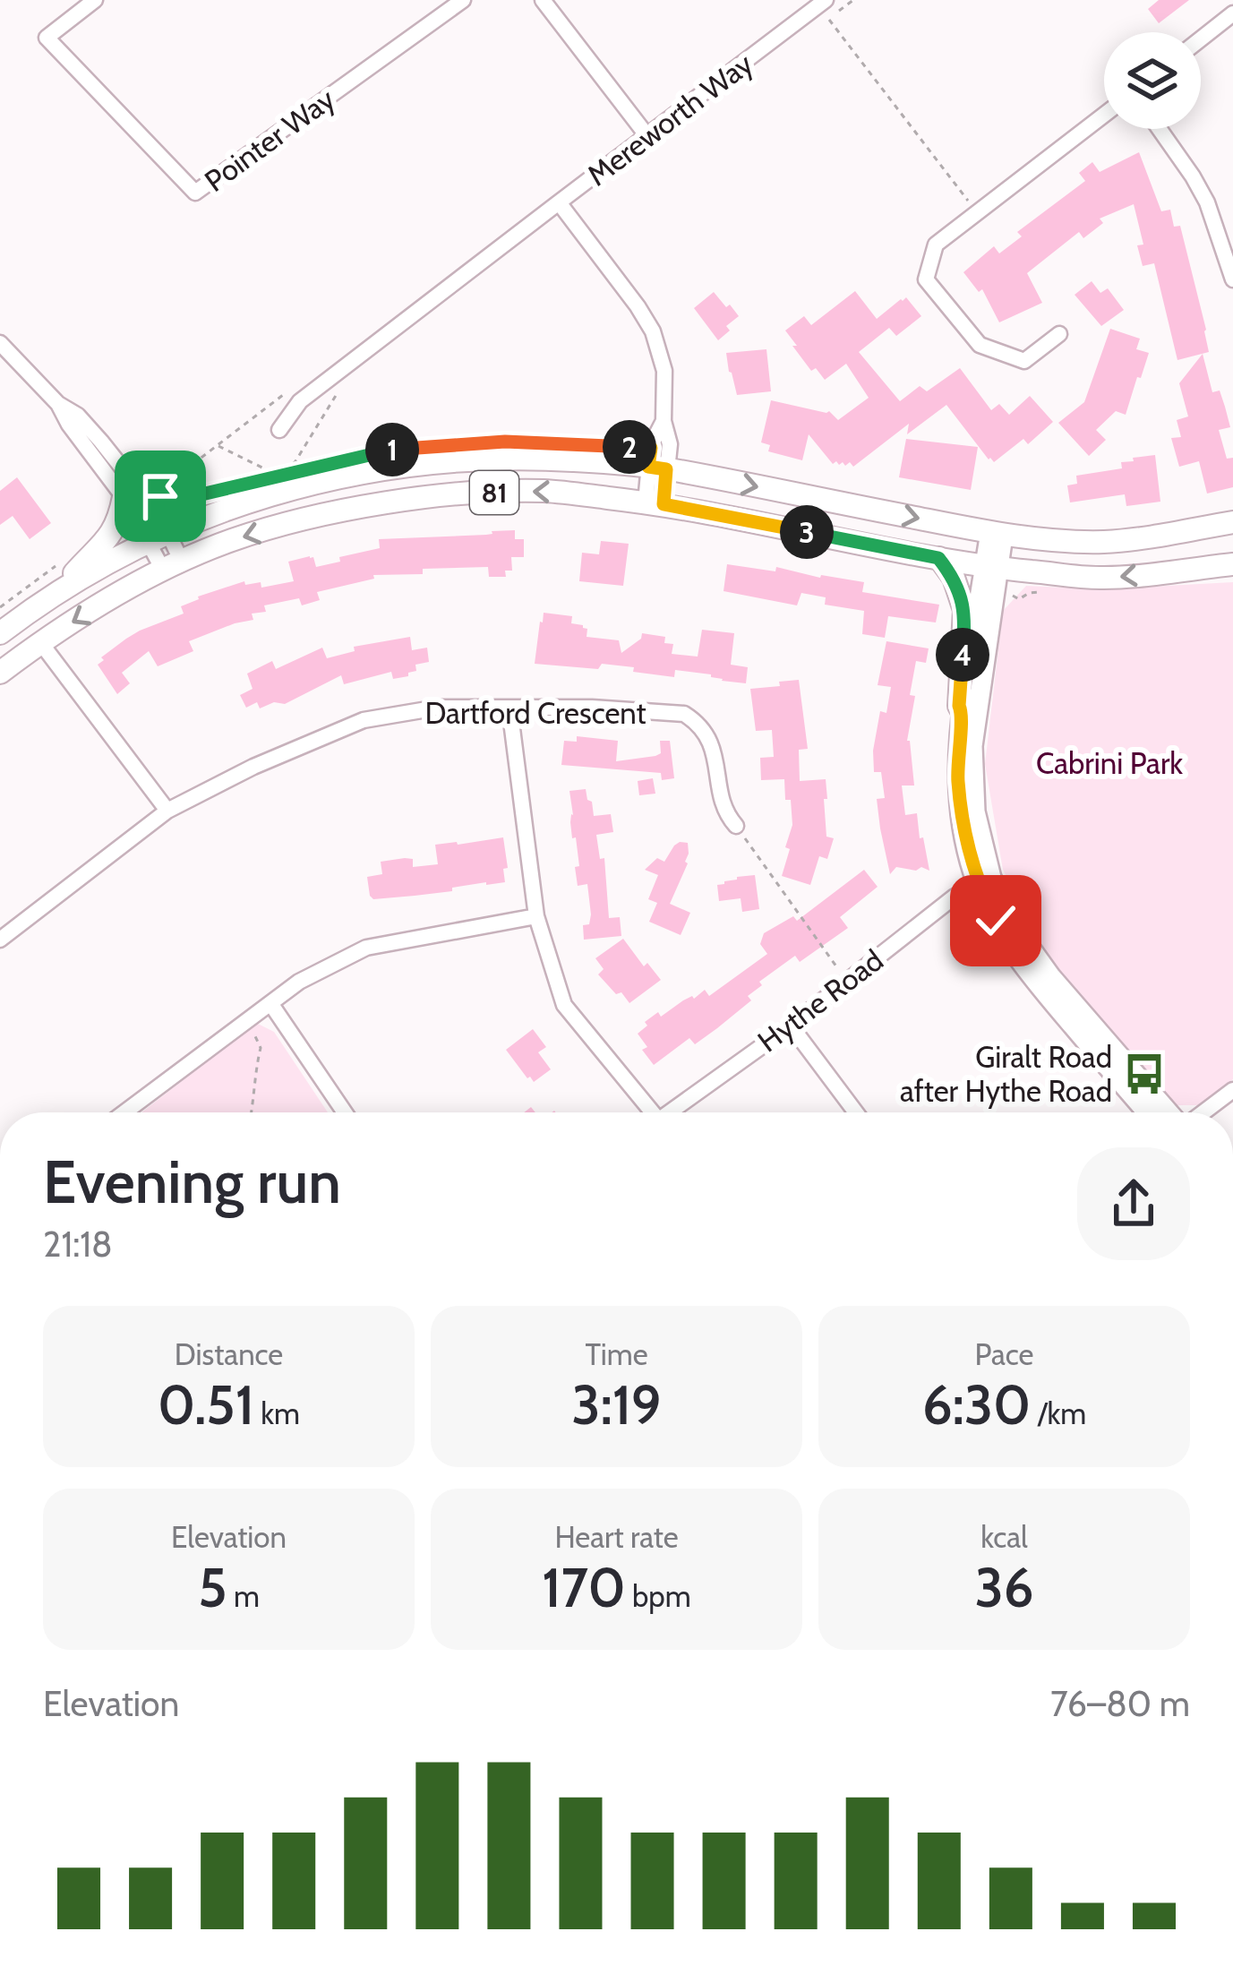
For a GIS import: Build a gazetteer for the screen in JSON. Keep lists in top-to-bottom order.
{
  "streets": {
    "main road": ["81"],
    "street": [
      "Mereworth Way",
      "Pointer Way",
      "Dartford Crescent",
      "Hythe Road"
    ]
  },
  "crossings": [
    ["Mereworth Way", "81"]
  ],
  "parks": ["Cabrini Park"],
  "places": {
    "bus stop": ["Giralt Road after Hythe Road"]
  },
  "page": {
    "pins": [
      "2",
      "1",
      "3",
      "4"
    ],
    "heading": ["Evening run", "21:18"],
    "stats": [
      ["Distance", "0.51 km"],
      ["Time", "3:19"],
      ["Pace", "6:30 /km"],
      ["Elevation", "5 m"],
      ["Heart rate", "170 bpm"],
      ["kcal", "36"]
    ],
    "chart": ["Elevation", "76–80 m"]
  }
}
